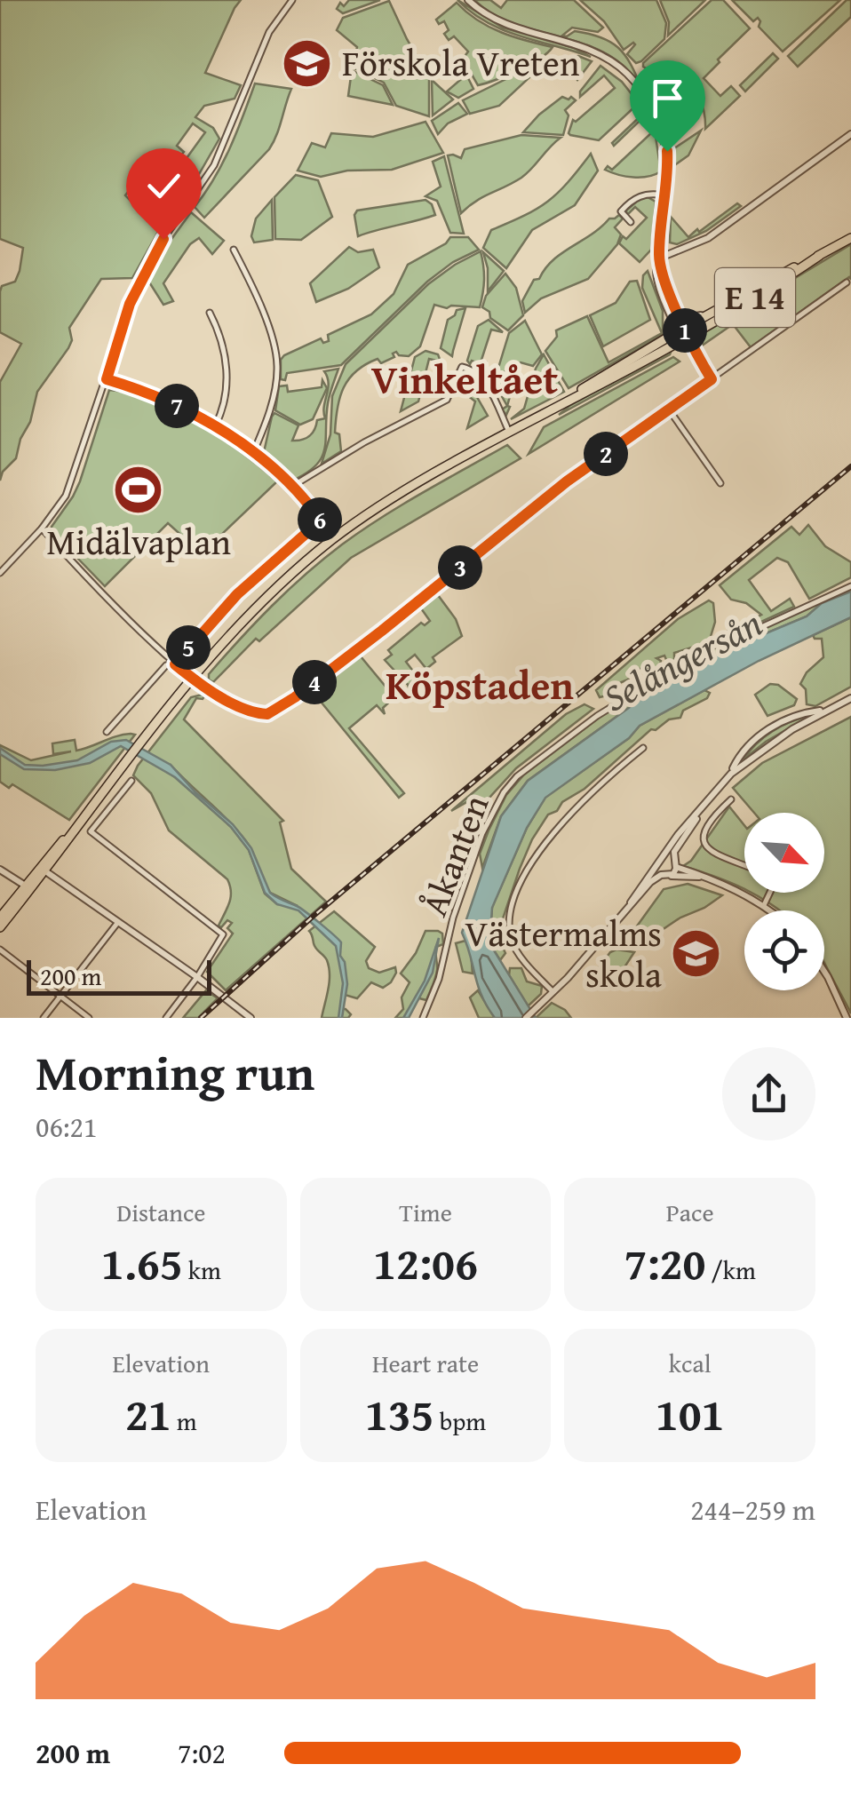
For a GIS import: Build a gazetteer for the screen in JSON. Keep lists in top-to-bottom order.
{
  "streets": {
    "highway": ["E 14"],
    "street": ["Åkanten"]
  },
  "districts": ["Vinkeltået", "Köpstaden"],
  "water": ["Selångersån"],
  "places": {
    "school or university": ["Förskola Vreten", "Västermalms skola"],
    "sports": ["Midälvaplan"]
  },
  "scale_bar": "200 m",
  "north": "bottom right",
  "page": {
    "pins": [
      "1",
      "7",
      "2",
      "6",
      "3",
      "5",
      "4"
    ],
    "scale": "200 m",
    "heading": ["Morning run", "06:21"],
    "stats": [
      ["Distance", "1.65 km"],
      ["Time", "12:06"],
      ["Pace", "7:20 /km"],
      ["Elevation", "21 m"],
      ["Heart rate", "135 bpm"],
      ["kcal", "101"]
    ],
    "chart": ["Elevation", "244–259 m"],
    "list": [
      {
        "name": "200 m",
        "note": "7:02"
      }
    ]
  }
}
